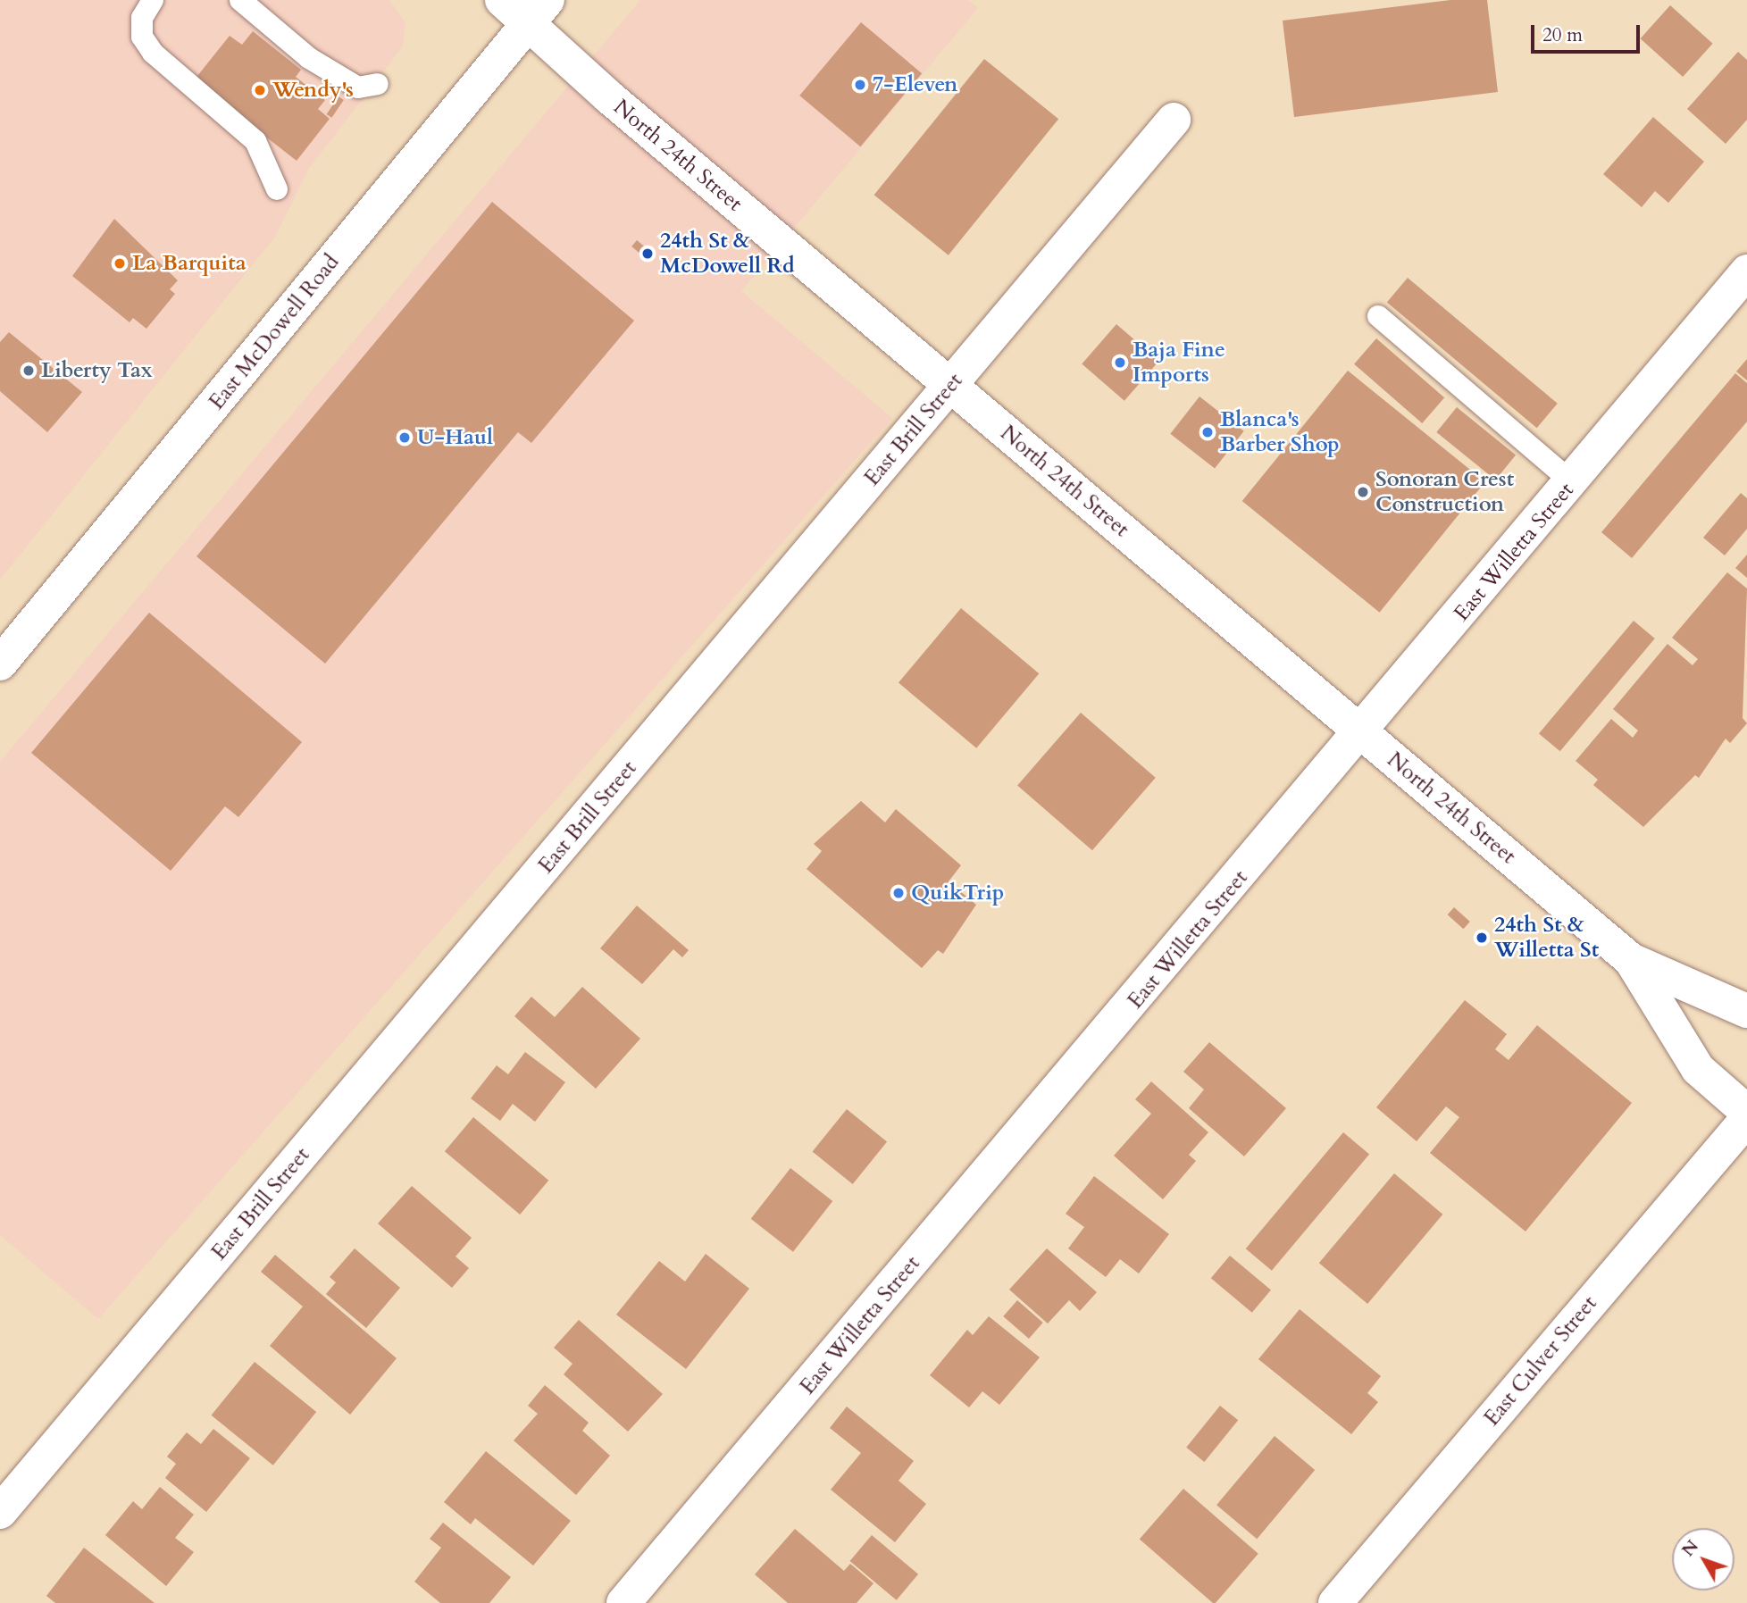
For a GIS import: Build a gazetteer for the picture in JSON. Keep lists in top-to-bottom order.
{
  "streets": {
    "street": [
      "North 24th Street",
      "East McDowell Road",
      "East Brill Street",
      "East Willetta Street",
      "East Culver Street"
    ]
  },
  "crossings": [
    ["North 24th Street", "East McDowell Road"],
    ["North 24th Street", "East Brill Street"],
    ["North 24th Street", "East Willetta Street"]
  ],
  "places": [
    "7-Eleven",
    "Wendy's",
    "24th St & McDowell Rd",
    "La Barquita",
    "Baja Fine Imports",
    "Liberty Tax",
    "Blanca's Barber Shop",
    "U-Haul",
    "Sonoran Crest Construction",
    "QuikTrip",
    "24th St & Willetta St"
  ],
  "scale_bar": "20 m",
  "north": "top left"
}
